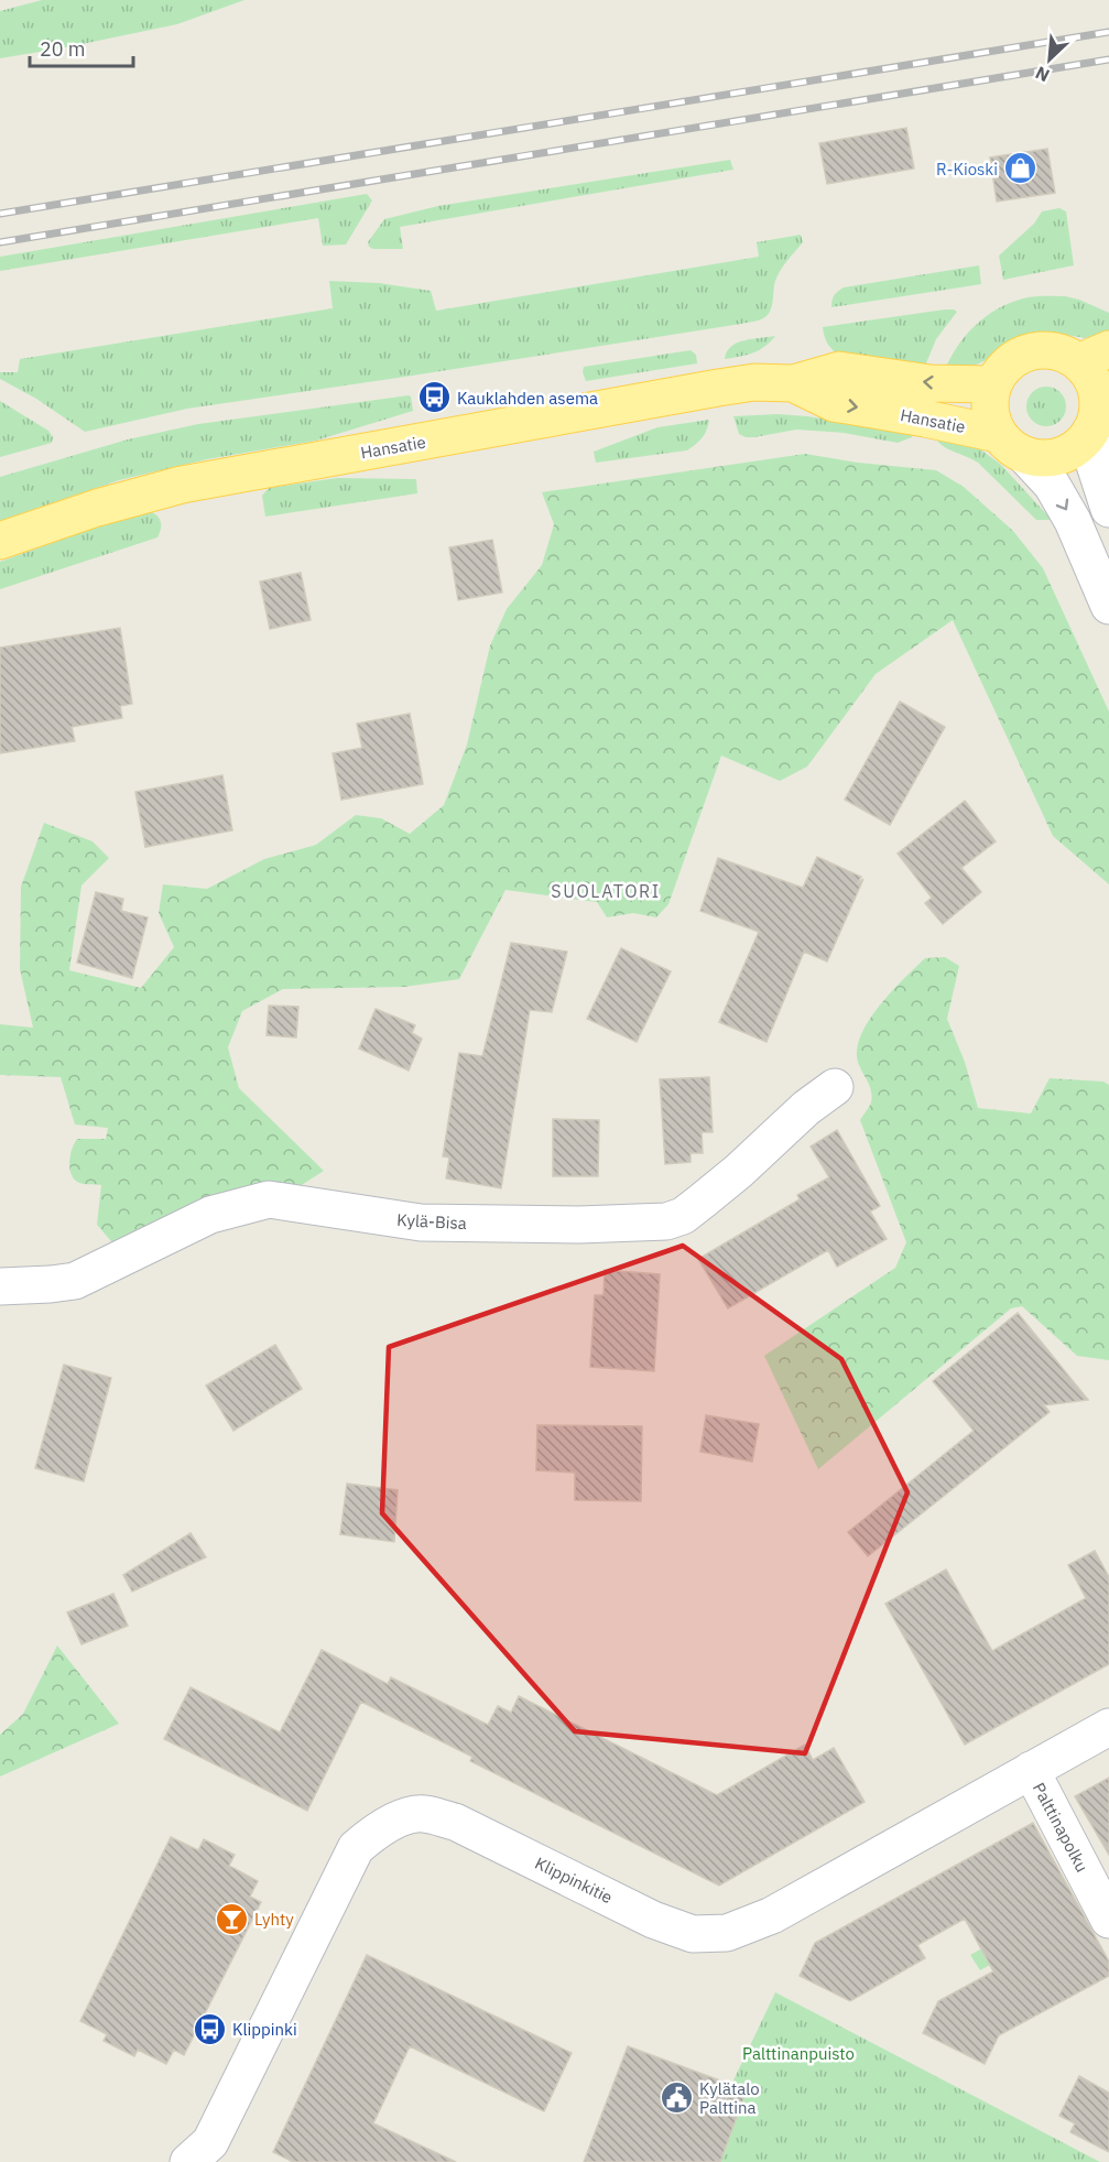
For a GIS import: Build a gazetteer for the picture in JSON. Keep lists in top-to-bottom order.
{
  "streets": {
    "main road": ["Hansatie"],
    "street": ["Kylä-Bisa", "Palttinapolku", "Klippinkitie"]
  },
  "crossings": [
    ["Palttinapolku", "Klippinkitie"]
  ],
  "districts": ["SUOLATORI"],
  "parks": ["Palttinanpuisto"],
  "places": {
    "shop": ["R-Kioski"],
    "bus stop": ["Kauklahden asema", "Klippinki"],
    "bar": ["Lyhty"],
    "public building": ["Kylätalo Palttina"]
  },
  "scale_bar": "20 m",
  "north": "bottom left"
}
